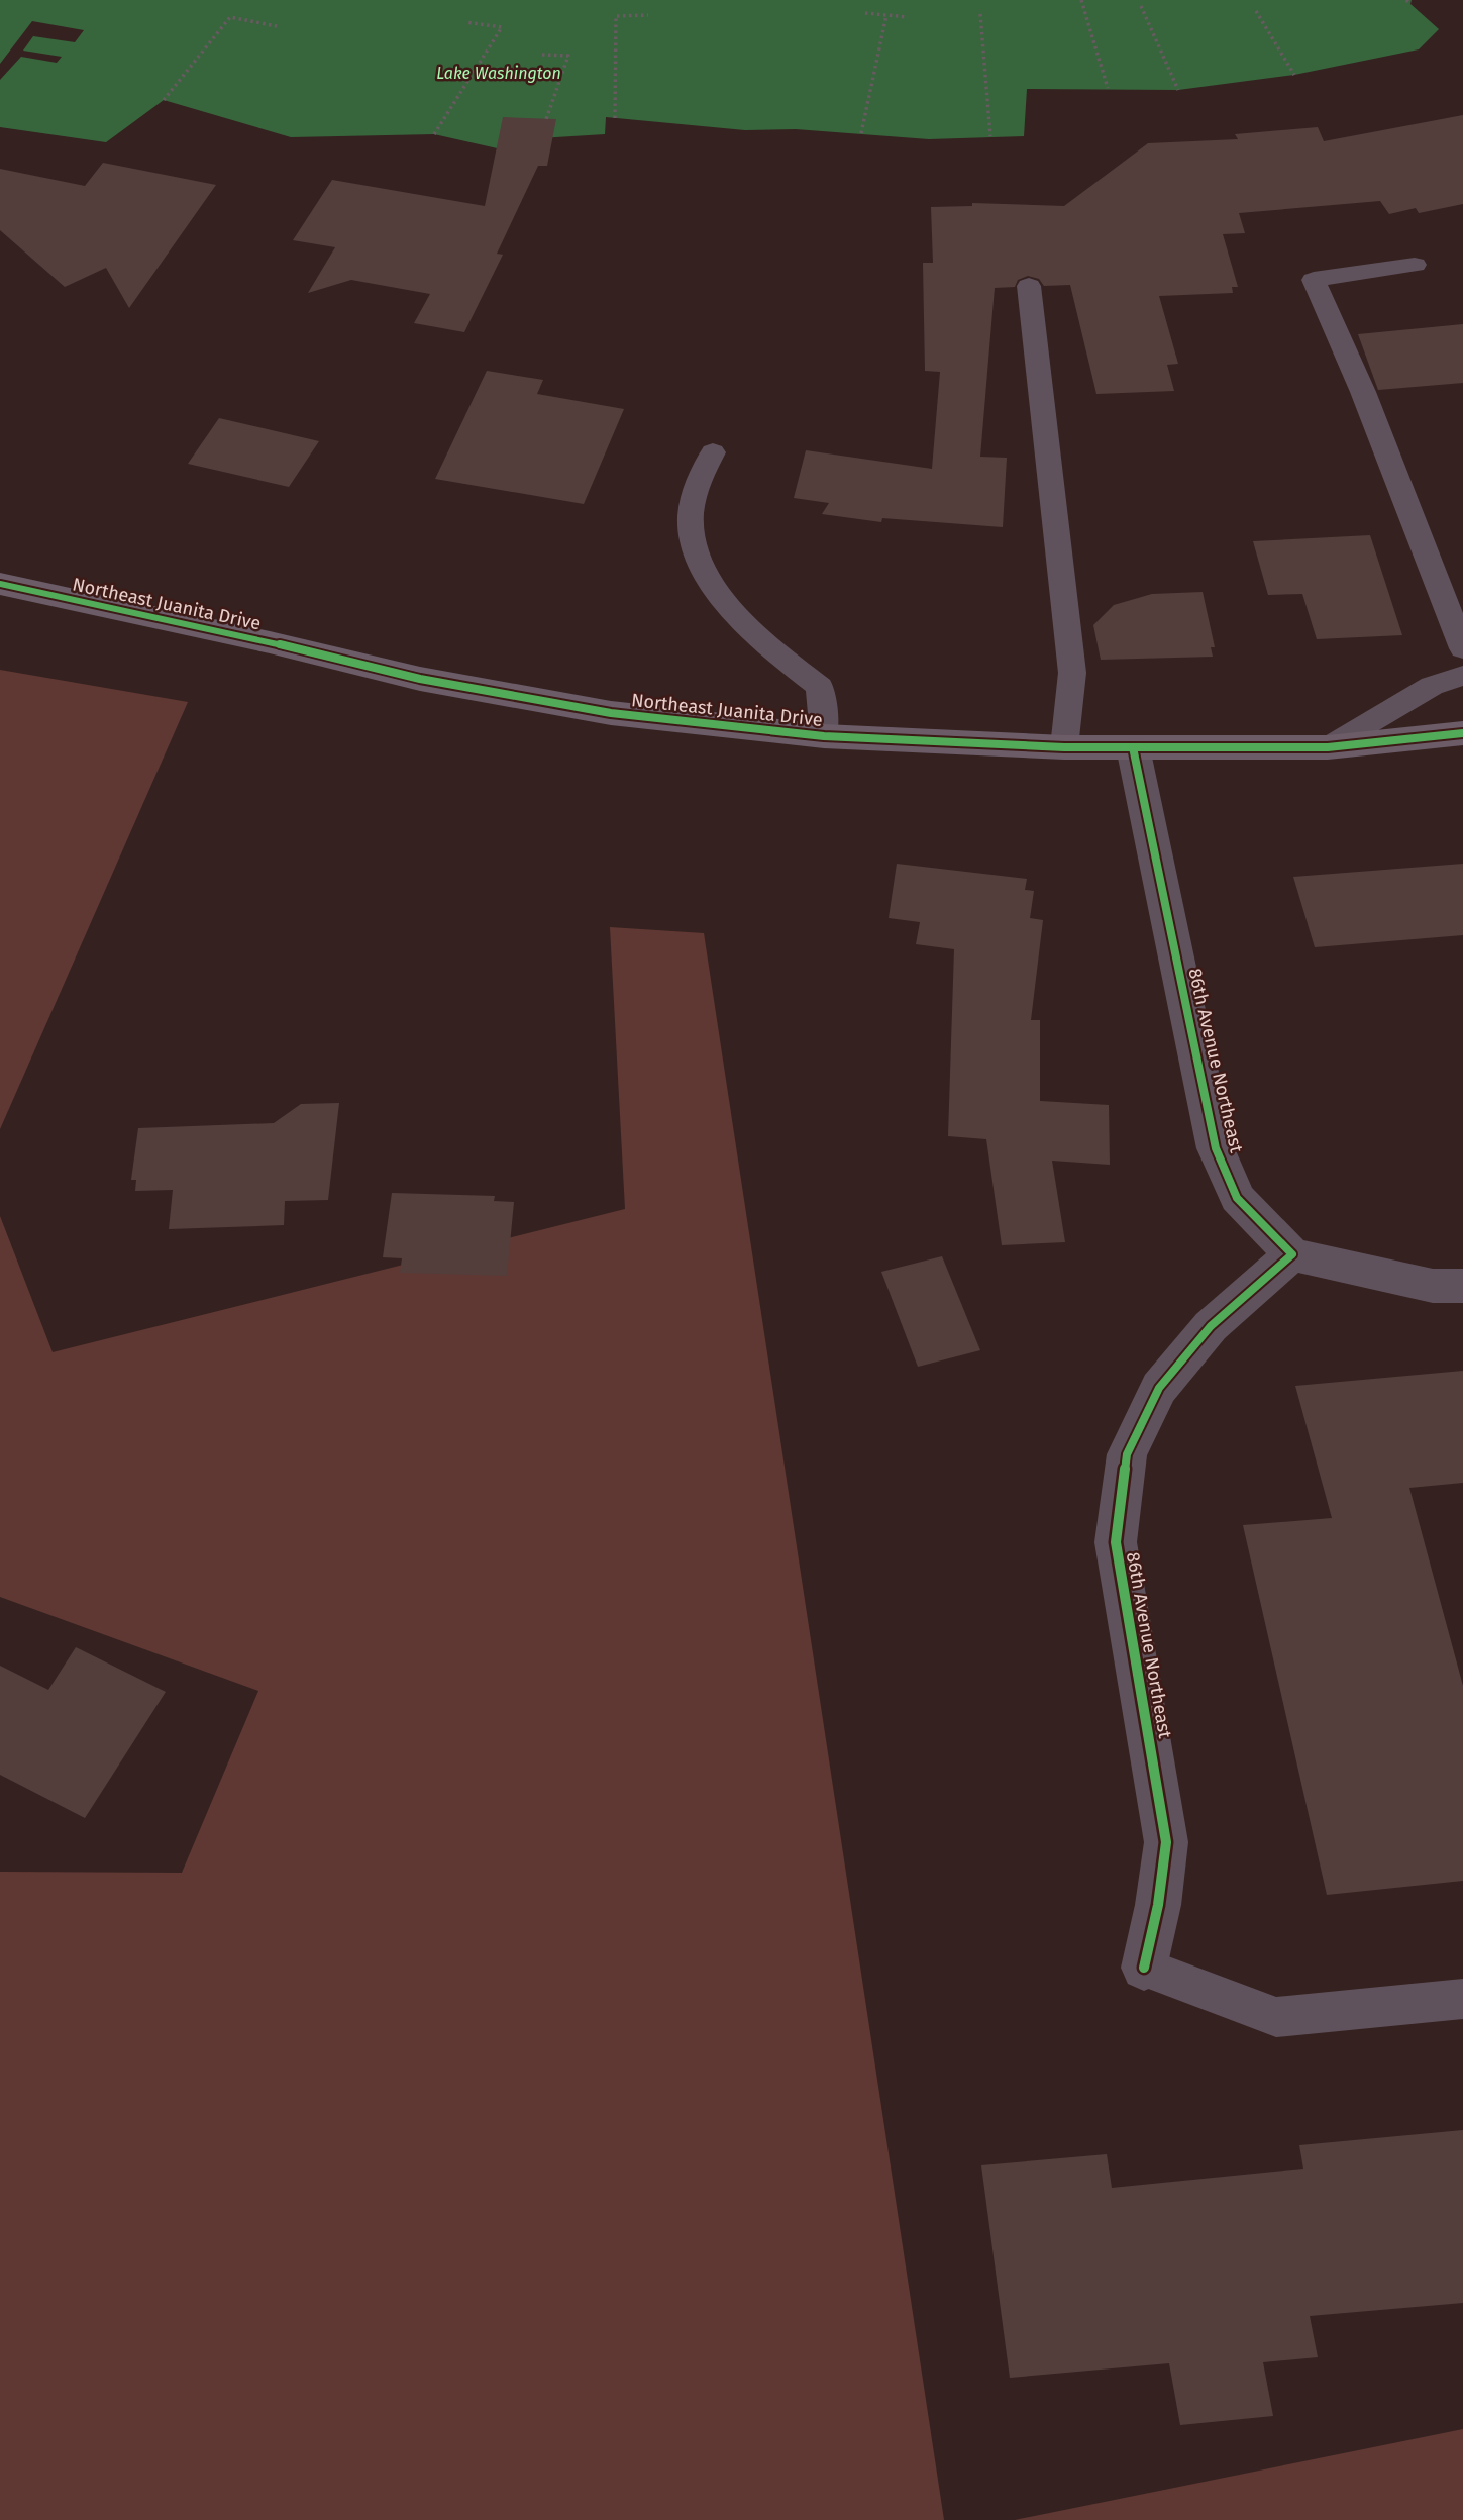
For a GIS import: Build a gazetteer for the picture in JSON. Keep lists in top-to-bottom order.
{
  "streets": {
    "main road": ["Northeast Juanita Drive"],
    "street": ["86th Avenue Northeast"]
  },
  "crossings": [
    ["Northeast Juanita Drive", "86th Avenue Northeast"]
  ],
  "water": ["Lake Washington"]
}
